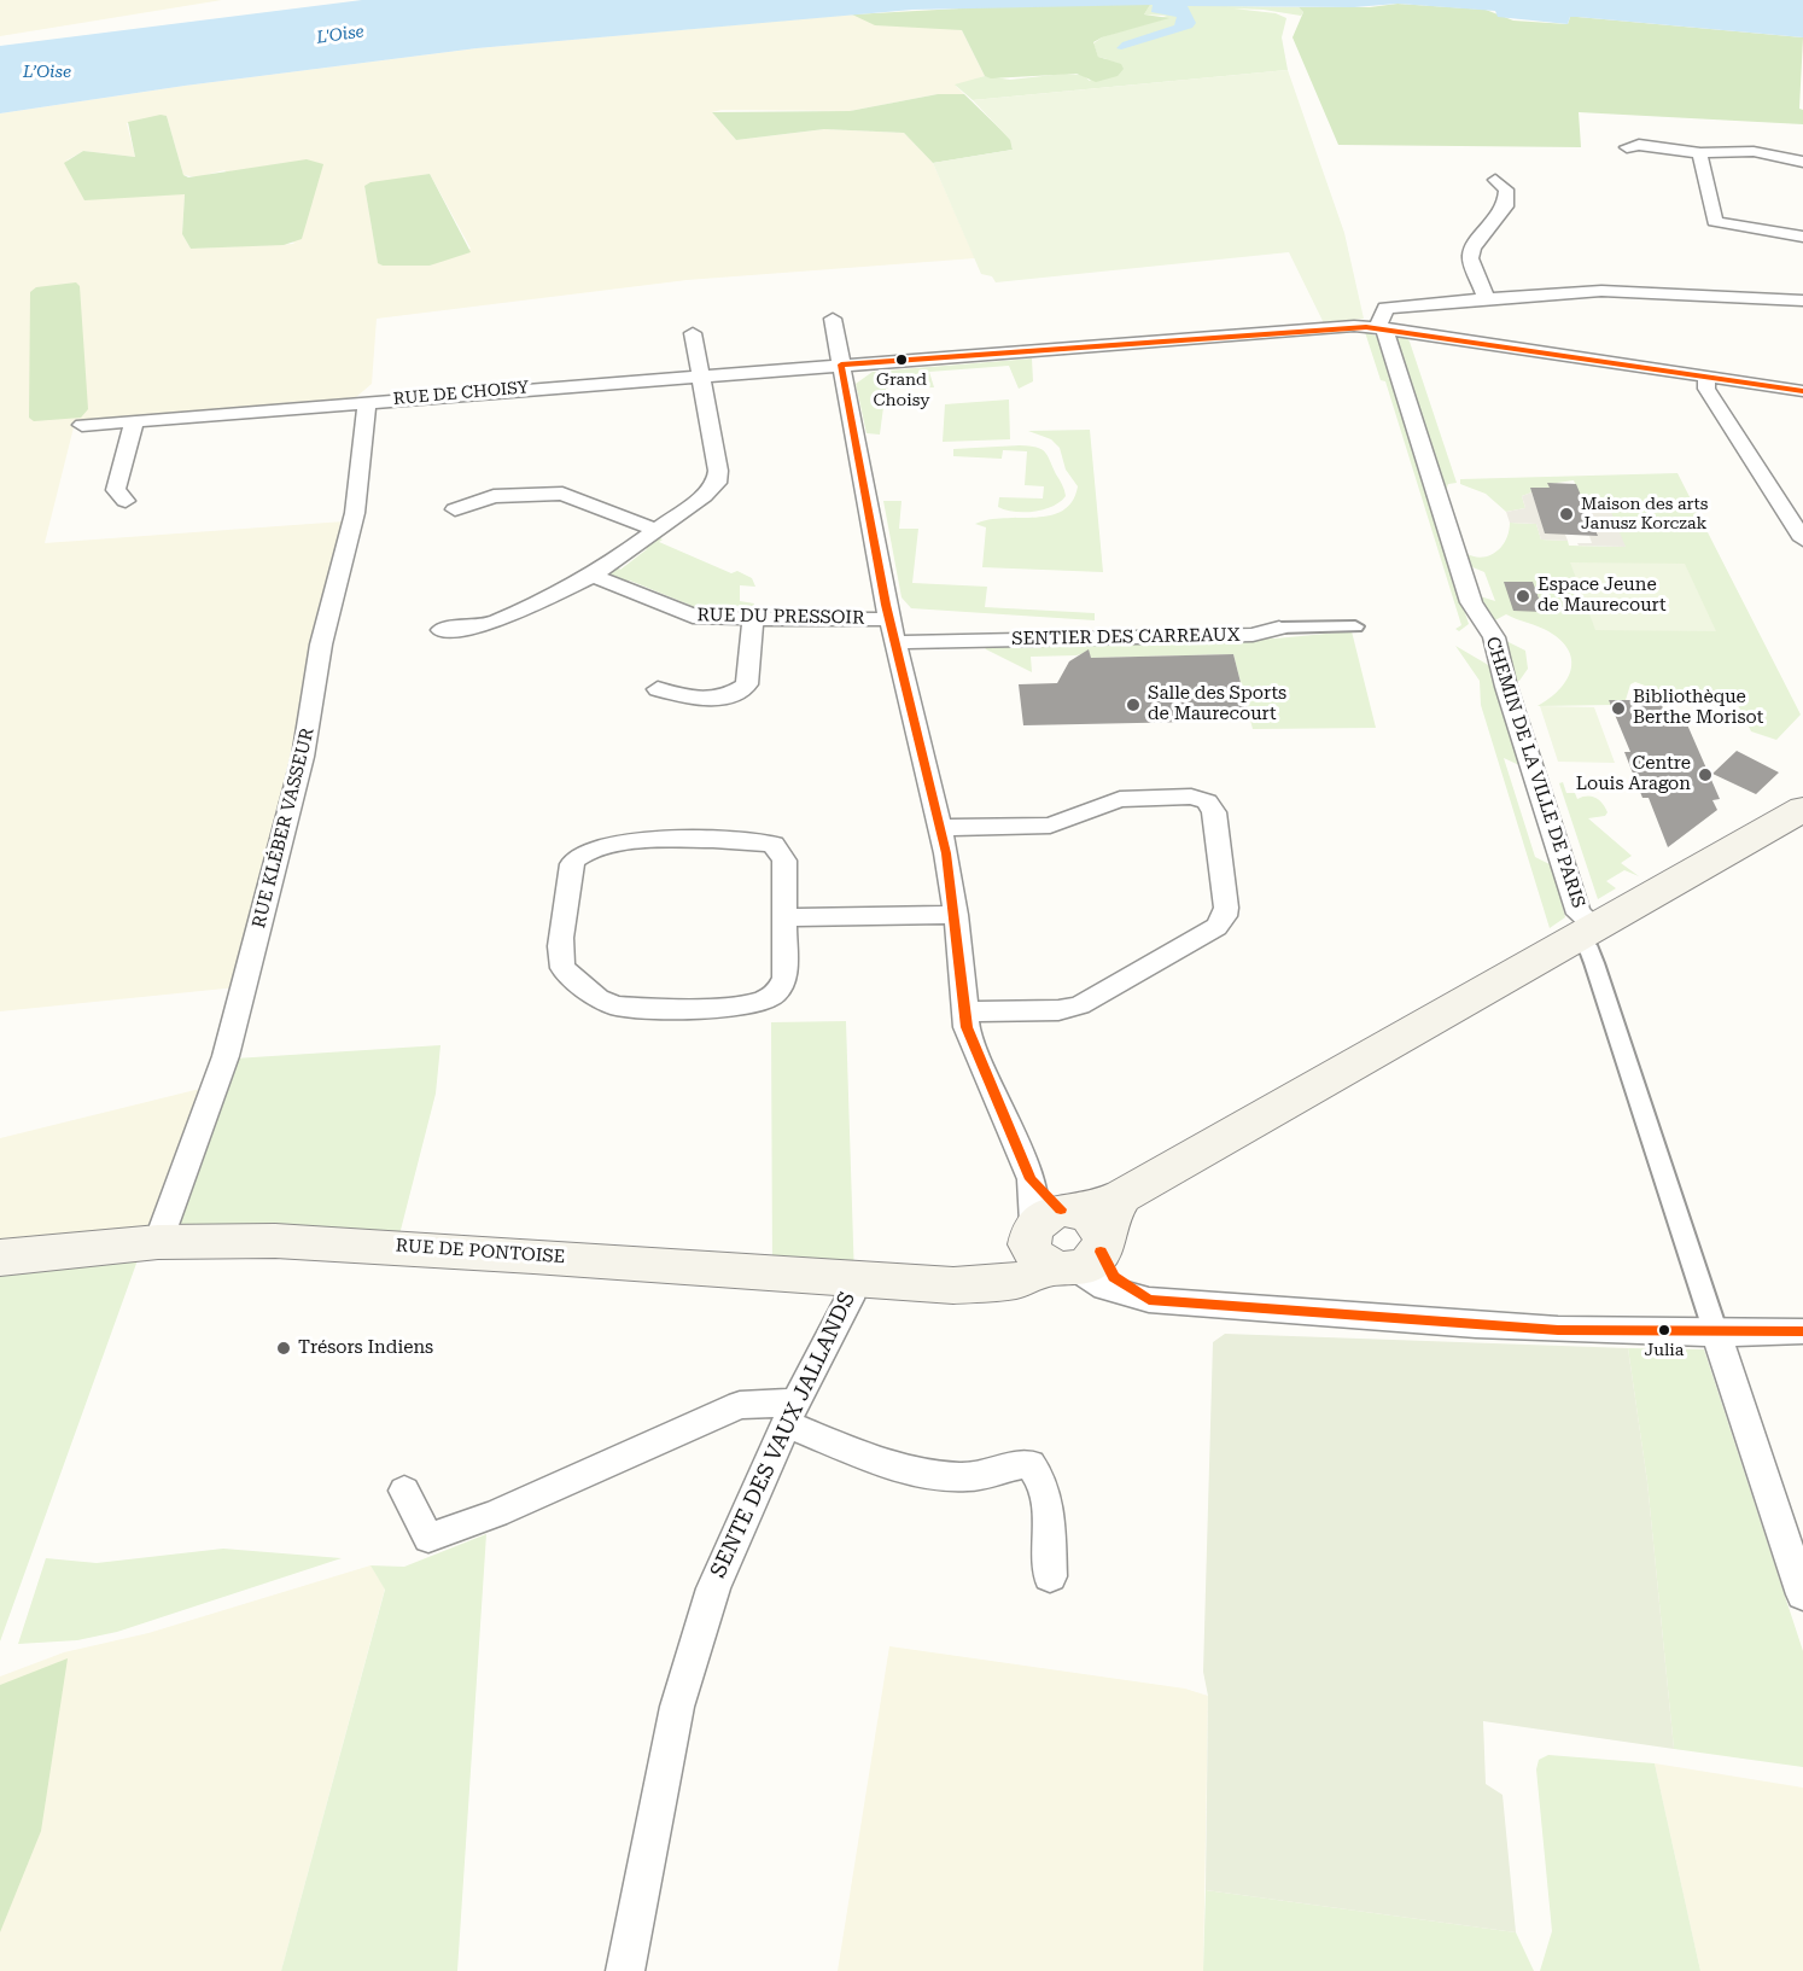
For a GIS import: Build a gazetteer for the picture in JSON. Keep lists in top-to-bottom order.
{
  "streets": {
    "main road": ["RUE DE PONTOISE"],
    "street": [
      "RUE DE CHOISY",
      "RUE DU PRESSOIR",
      "SENTIER DES CARREAUX",
      "CHEMIN DE LA VILLE DE PARIS",
      "RUE KLÉBER VASSEUR",
      "SENTE DES VAUX JALLANDS"
    ]
  },
  "crossings": [
    ["RUE DE CHOISY", "CHEMIN DE LA VILLE DE PARIS"],
    ["RUE DE CHOISY", "RUE KLÉBER VASSEUR"],
    ["RUE DU PRESSOIR", "SENTIER DES CARREAUX"],
    ["RUE KLÉBER VASSEUR", "RUE DE PONTOISE"],
    ["RUE DE PONTOISE", "SENTE DES VAUX JALLANDS"]
  ],
  "water": ["L'Oise", "L’Oise"],
  "places": [
    "Grand Choisy",
    "Maison des arts Janusz Korczak",
    "Espace Jeune de Maurecourt",
    "Salle des Sports de Maurecourt",
    "Bibliothèque Berthe Morisot",
    "Centre Louis Aragon",
    "Julia",
    "Trésors Indiens"
  ]
}
